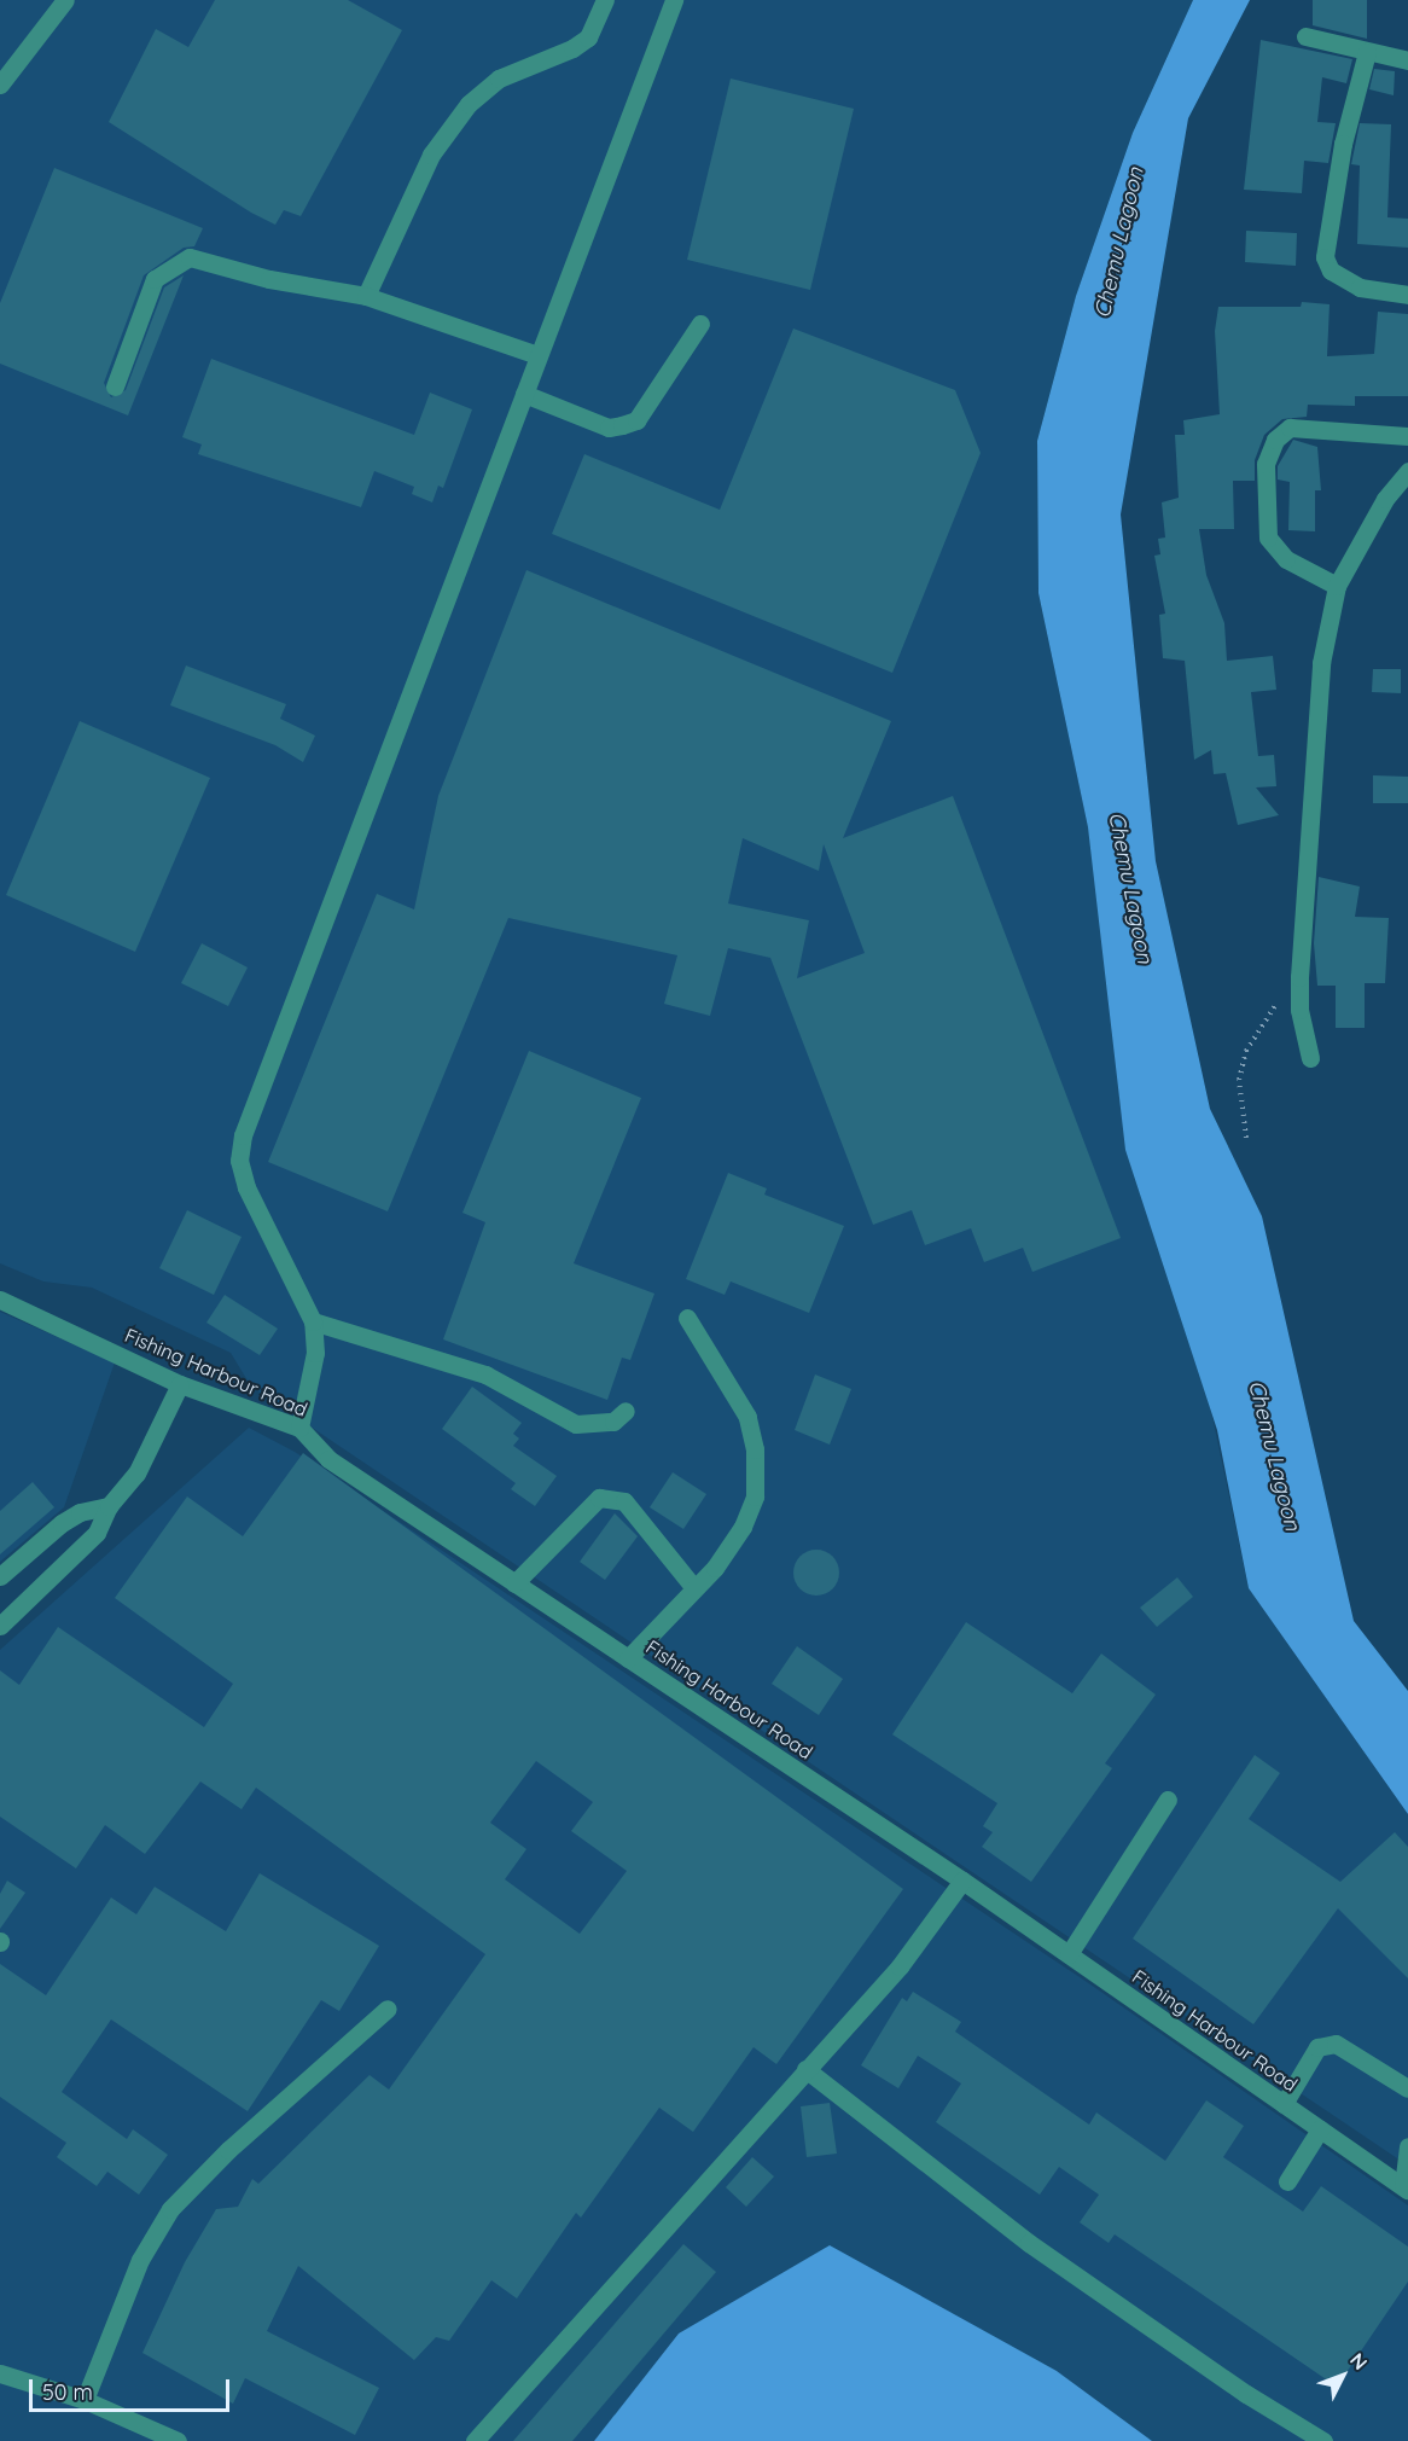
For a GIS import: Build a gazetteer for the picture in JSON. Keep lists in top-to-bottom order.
{
  "streets": {
    "street": ["Fishing Harbour Road"]
  },
  "water": ["Chemu Lagoon"],
  "scale_bar": "50 m",
  "north": "top right"
}
